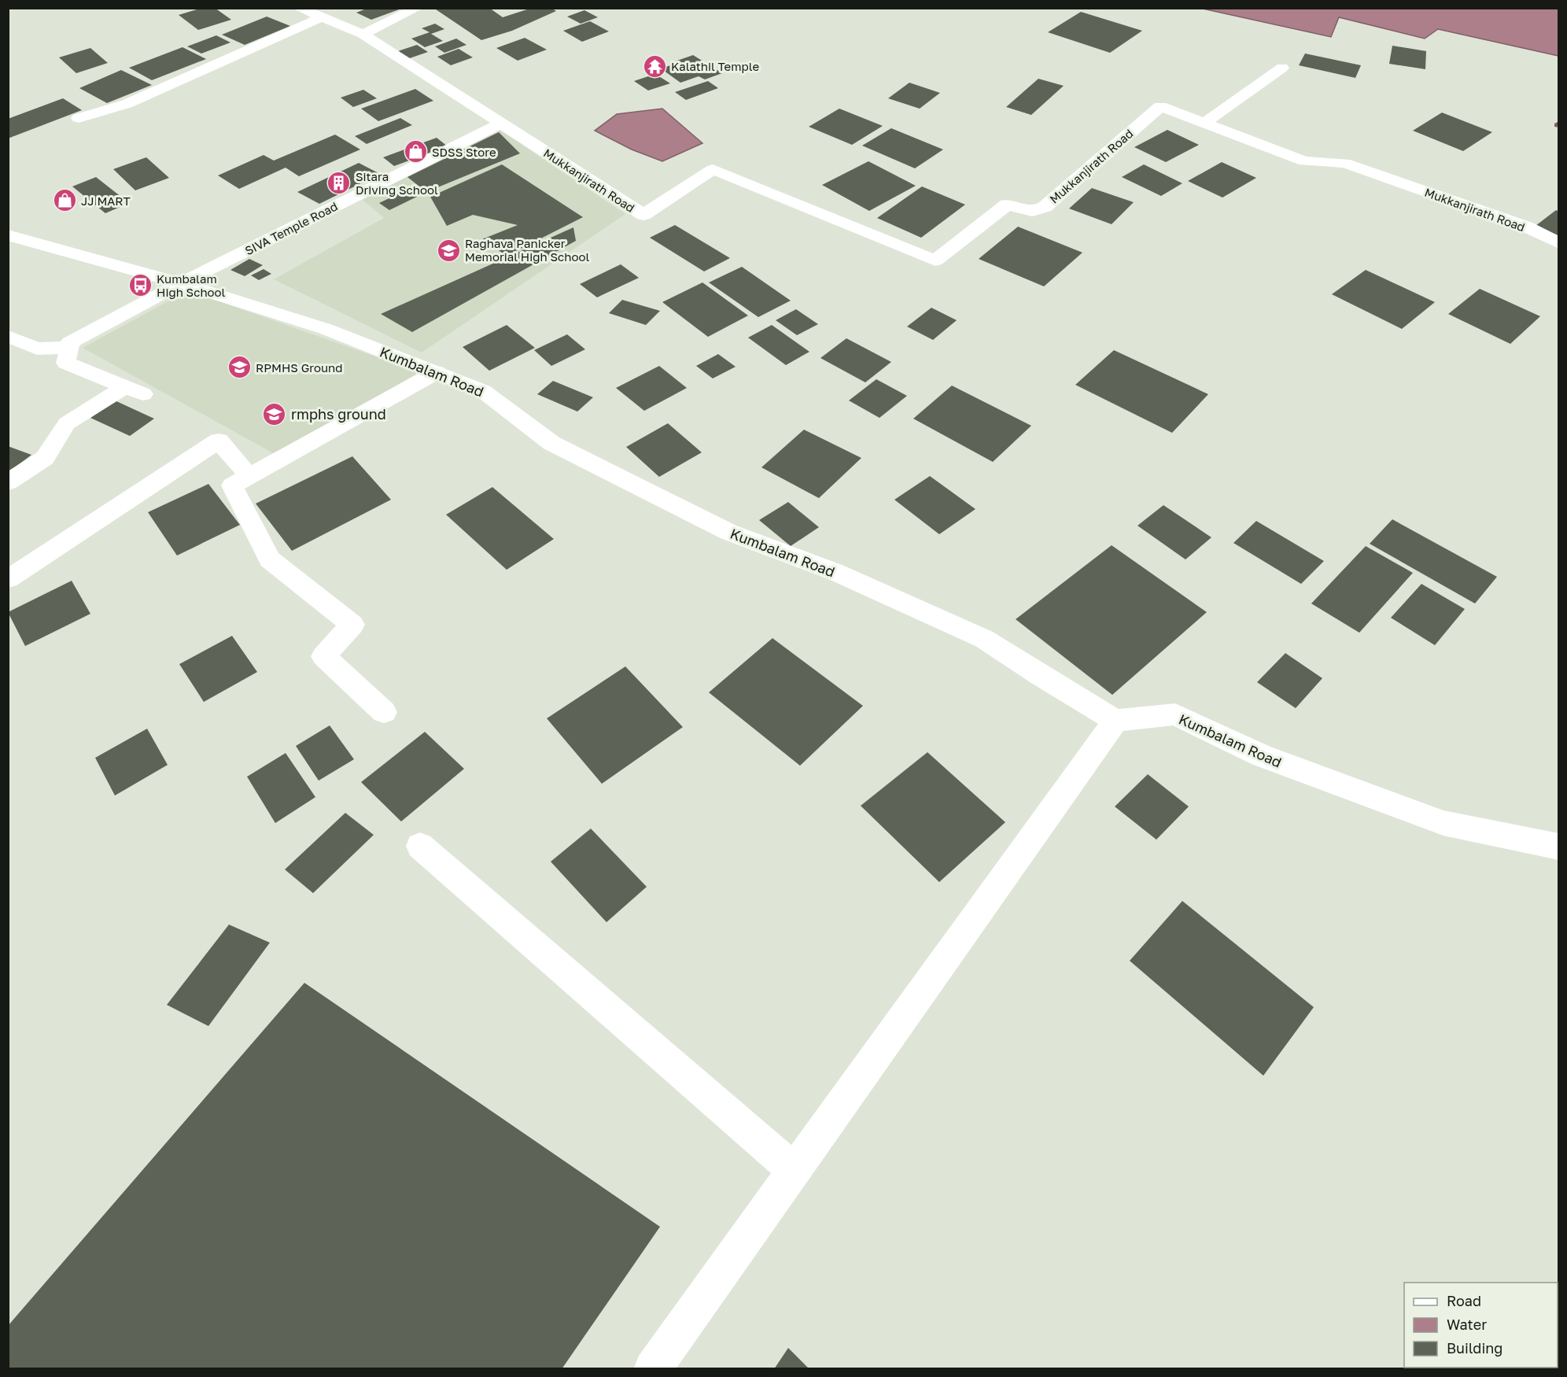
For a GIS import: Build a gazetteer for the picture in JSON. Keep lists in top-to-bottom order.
{
  "streets": {
    "street": ["Mukkanjirath Road", "SIVA Temple Road", "Kumbalam Road"]
  },
  "crossings": [
    ["Mukkanjirath Road", "SIVA Temple Road"],
    ["SIVA Temple Road", "Kumbalam Road"]
  ],
  "places": {
    "temple": ["Kalathil Temple"],
    "shop": ["SDSS Store", "JJ MART"],
    "building": ["Sitara Driving School"],
    "school or university": ["Raghava Panicker Memorial High School", "RPMHS Ground", "rmphs ground"],
    "bus stop": ["Kumbalam High School"]
  },
  "legend": ["Road", "Water", "Building"]
}
